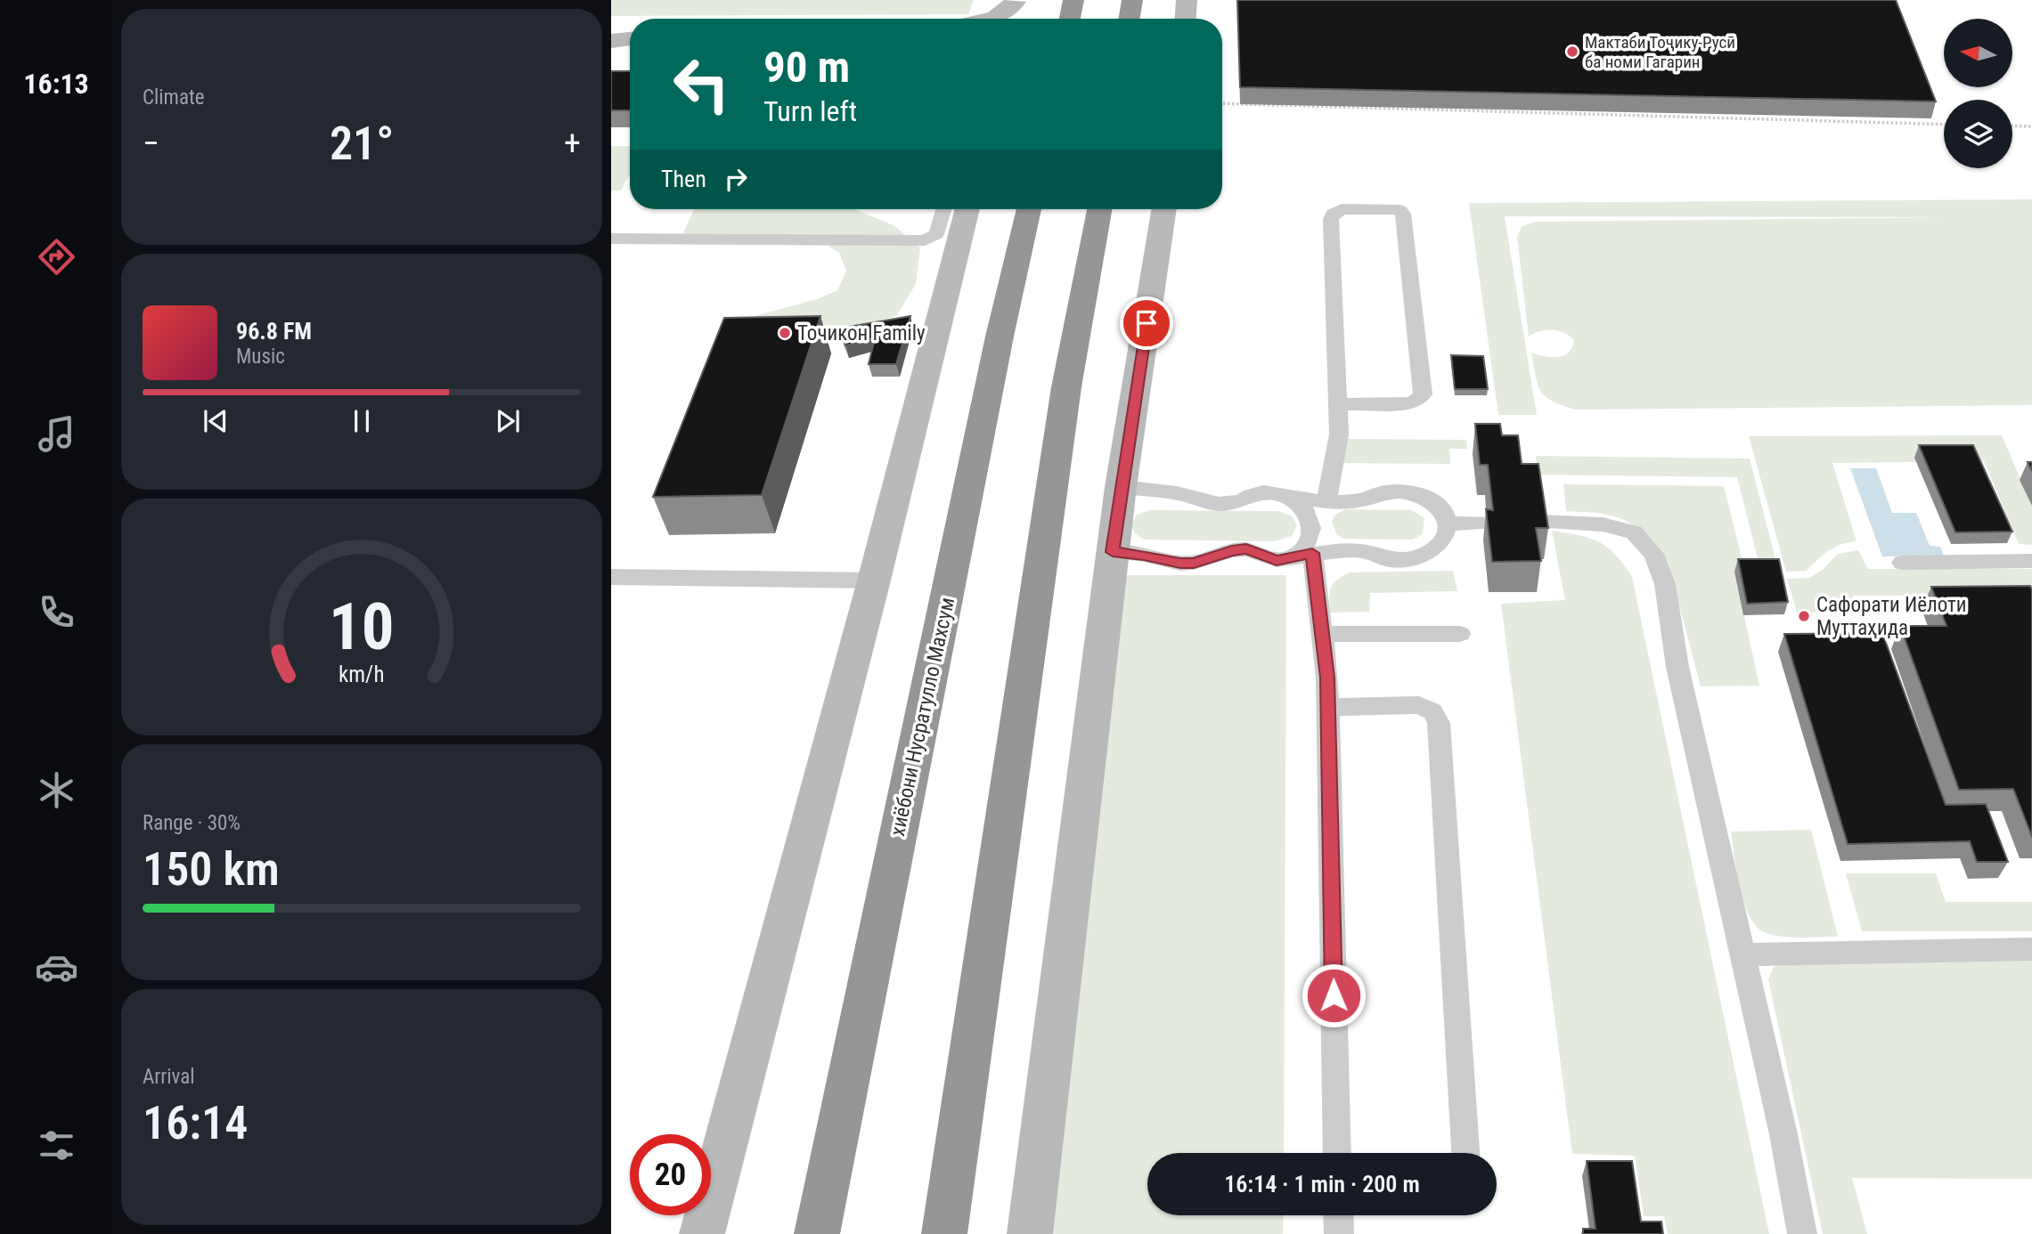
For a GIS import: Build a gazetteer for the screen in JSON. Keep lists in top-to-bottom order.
{
  "streets": {
    "highway": ["хиёбони Нусратулло Махсум"]
  },
  "places": ["Мактаби Тоҷику-Русӣ ба номи Гагарин", "Точикон Family", "Сафорати Иёлоти Муттаҳида"],
  "north": "left",
  "page": {
    "tabs": "16:13",
    "tile": [
      "Climate",
      ["Range · 30%", "150 km"],
      ["Arrival", "16:14"]
    ],
    "turn": ["90 m", "Turn left"],
    "heat": ["−", "21°", "+"],
    "then": "Then",
    "song": ["96.8 FM", "Music"],
    "limit": "20",
    "trip": "16:14 · 1 min · 200 m",
    "gauge": ["10", "km/h"]
  }
}
